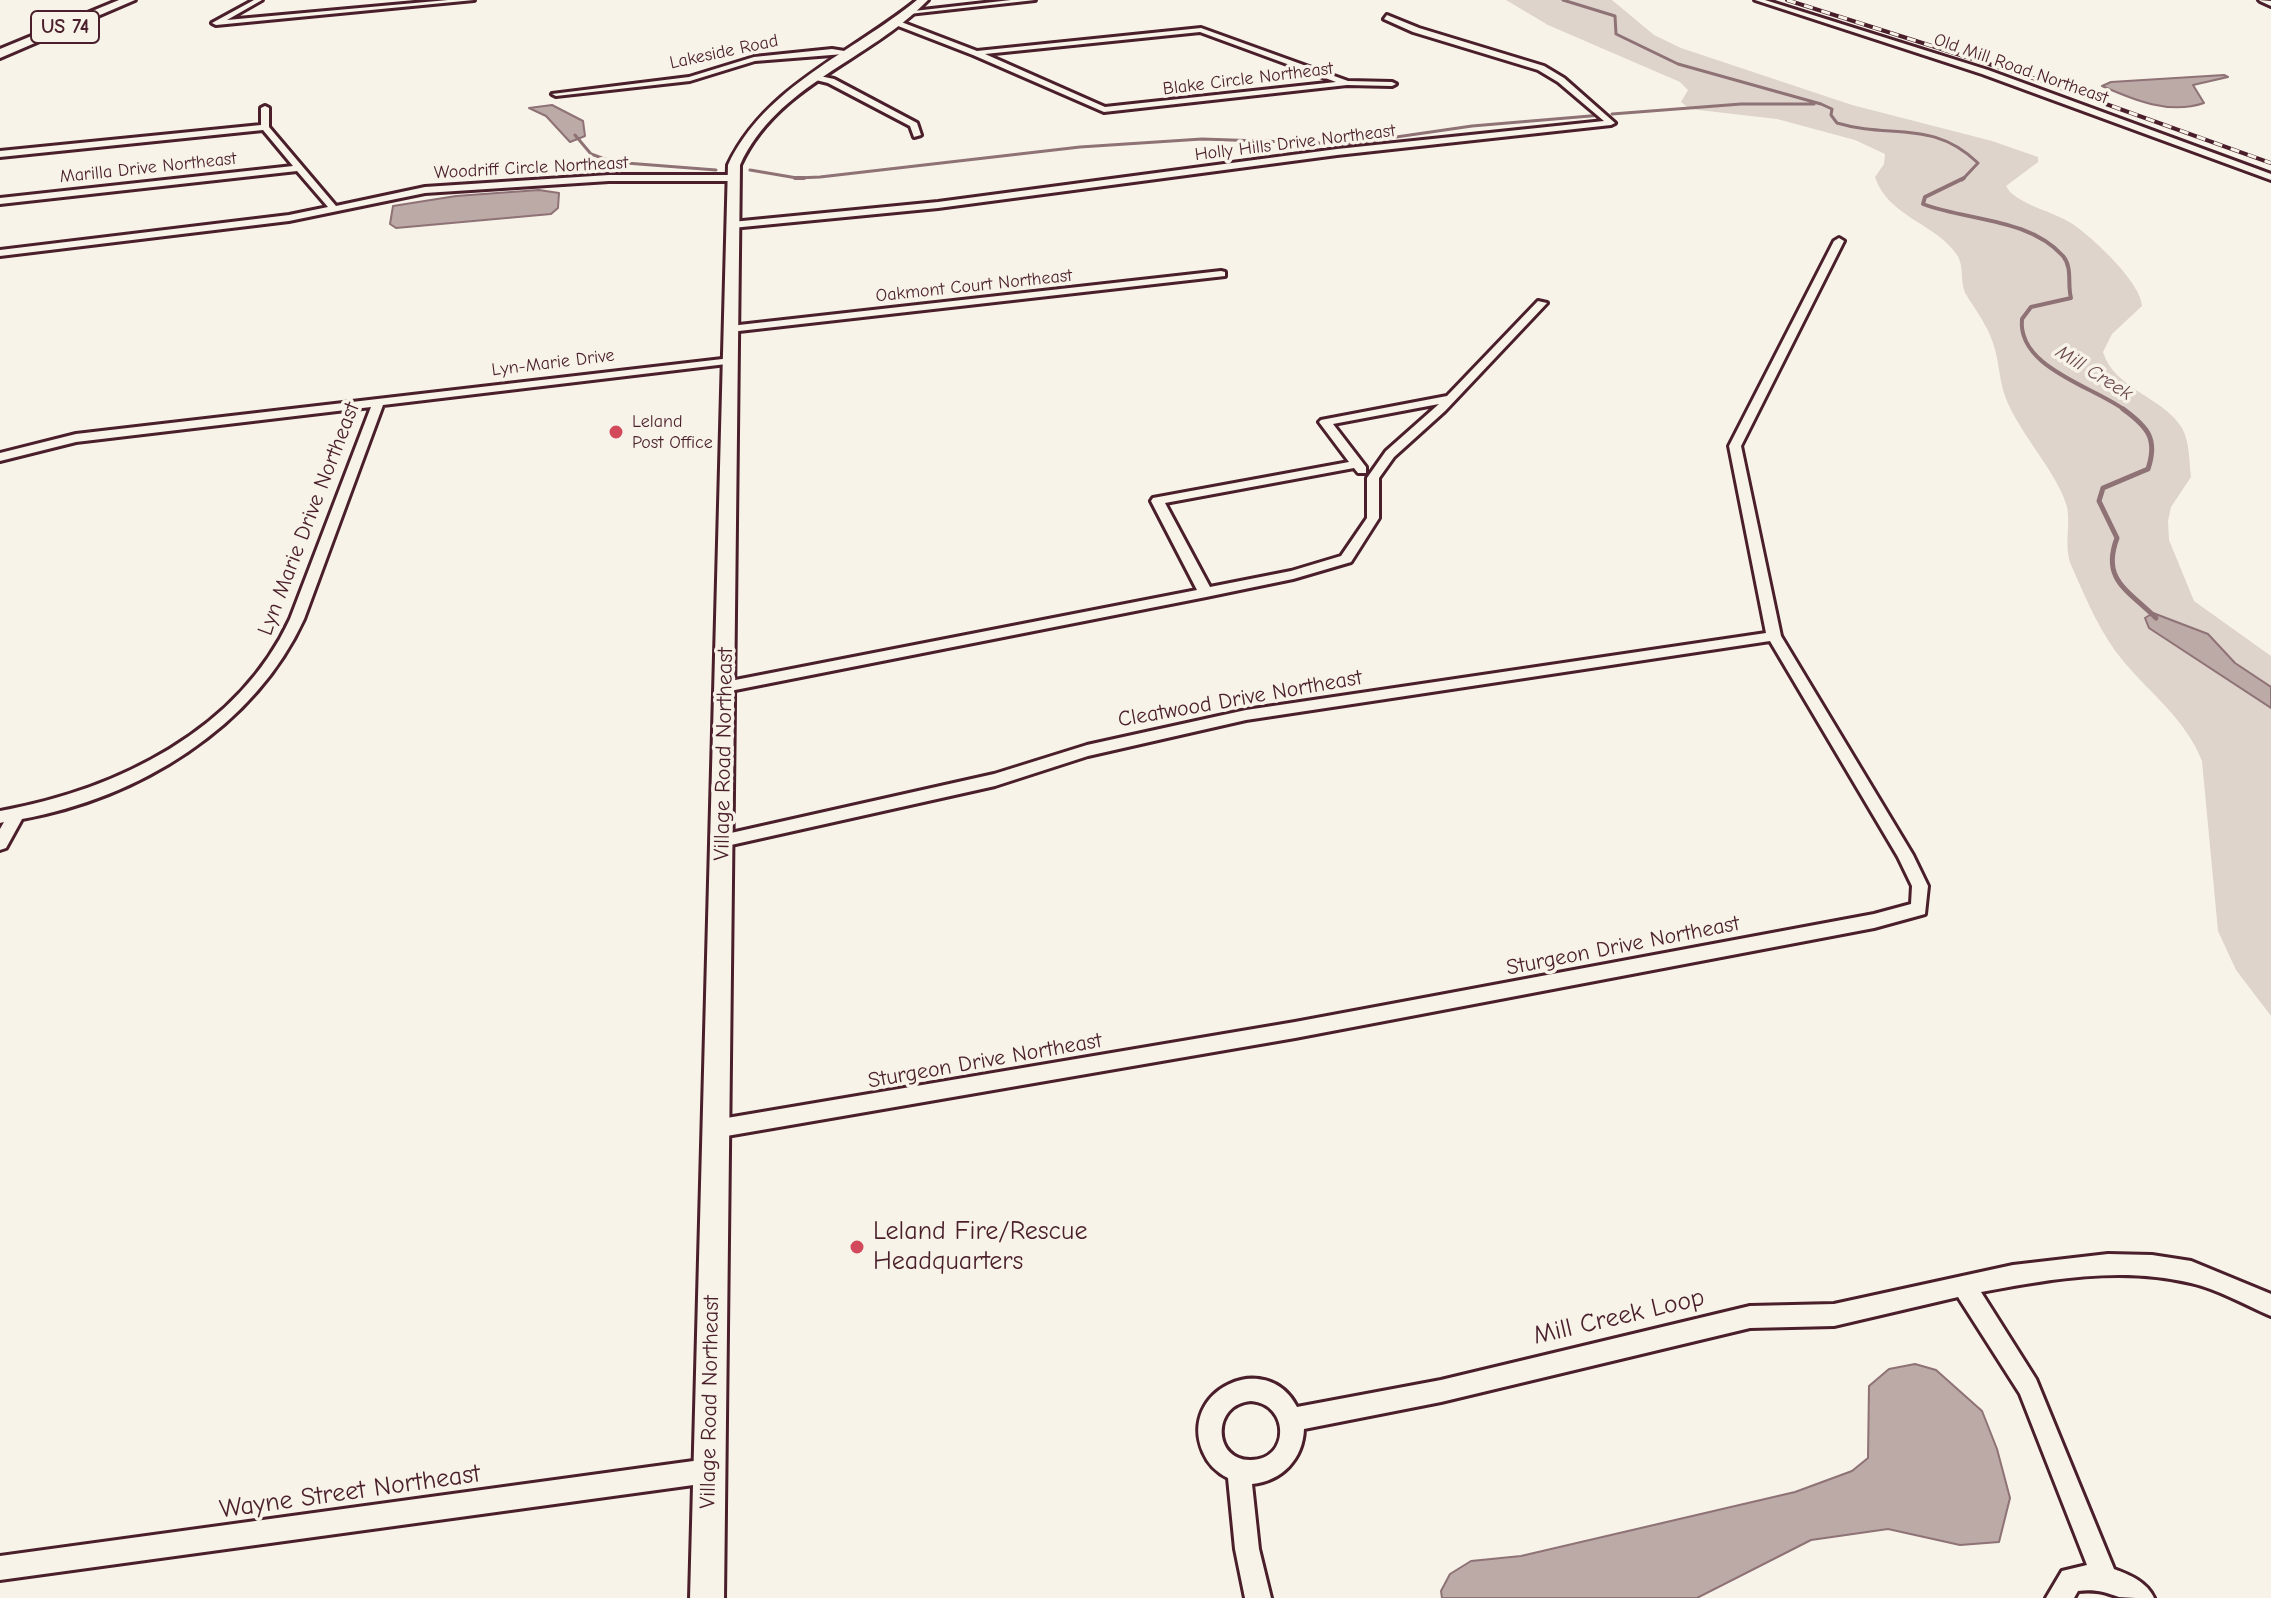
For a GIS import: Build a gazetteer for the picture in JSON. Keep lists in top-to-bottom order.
{
  "streets": {
    "highway": ["US 74"],
    "main road": ["Village Road Northeast"],
    "street": [
      "Lakeside Road",
      "Old Mill Road Northeast",
      "Blake Circle Northeast",
      "Holly Hills Drive Northeast",
      "Marilla Drive Northeast",
      "Woodriff Circle Northeast",
      "Oakmont Court Northeast",
      "Lyn-Marie Drive",
      "Lyn Marie Drive Northeast",
      "Cleatwood Drive Northeast",
      "Sturgeon Drive Northeast",
      "Mill Creek Loop",
      "Wayne Street Northeast"
    ]
  },
  "crossings": [
    ["Lakeside Road", "Village Road Northeast"],
    ["Blake Circle Northeast", "Village Road Northeast"],
    ["Holly Hills Drive Northeast", "Village Road Northeast"],
    ["Woodriff Circle Northeast", "Village Road Northeast"],
    ["Oakmont Court Northeast", "Village Road Northeast"],
    ["Lyn-Marie Drive", "Lyn Marie Drive Northeast"],
    ["Lyn-Marie Drive", "Village Road Northeast"],
    ["Cleatwood Drive Northeast", "Village Road Northeast"],
    ["Cleatwood Drive Northeast", "Sturgeon Drive Northeast"],
    ["Village Road Northeast", "Sturgeon Drive Northeast"],
    ["Village Road Northeast", "Wayne Street Northeast"]
  ],
  "water": ["Mill Creek"],
  "places": ["Leland Post Office", "Leland Fire/Rescue Headquarters"]
}
